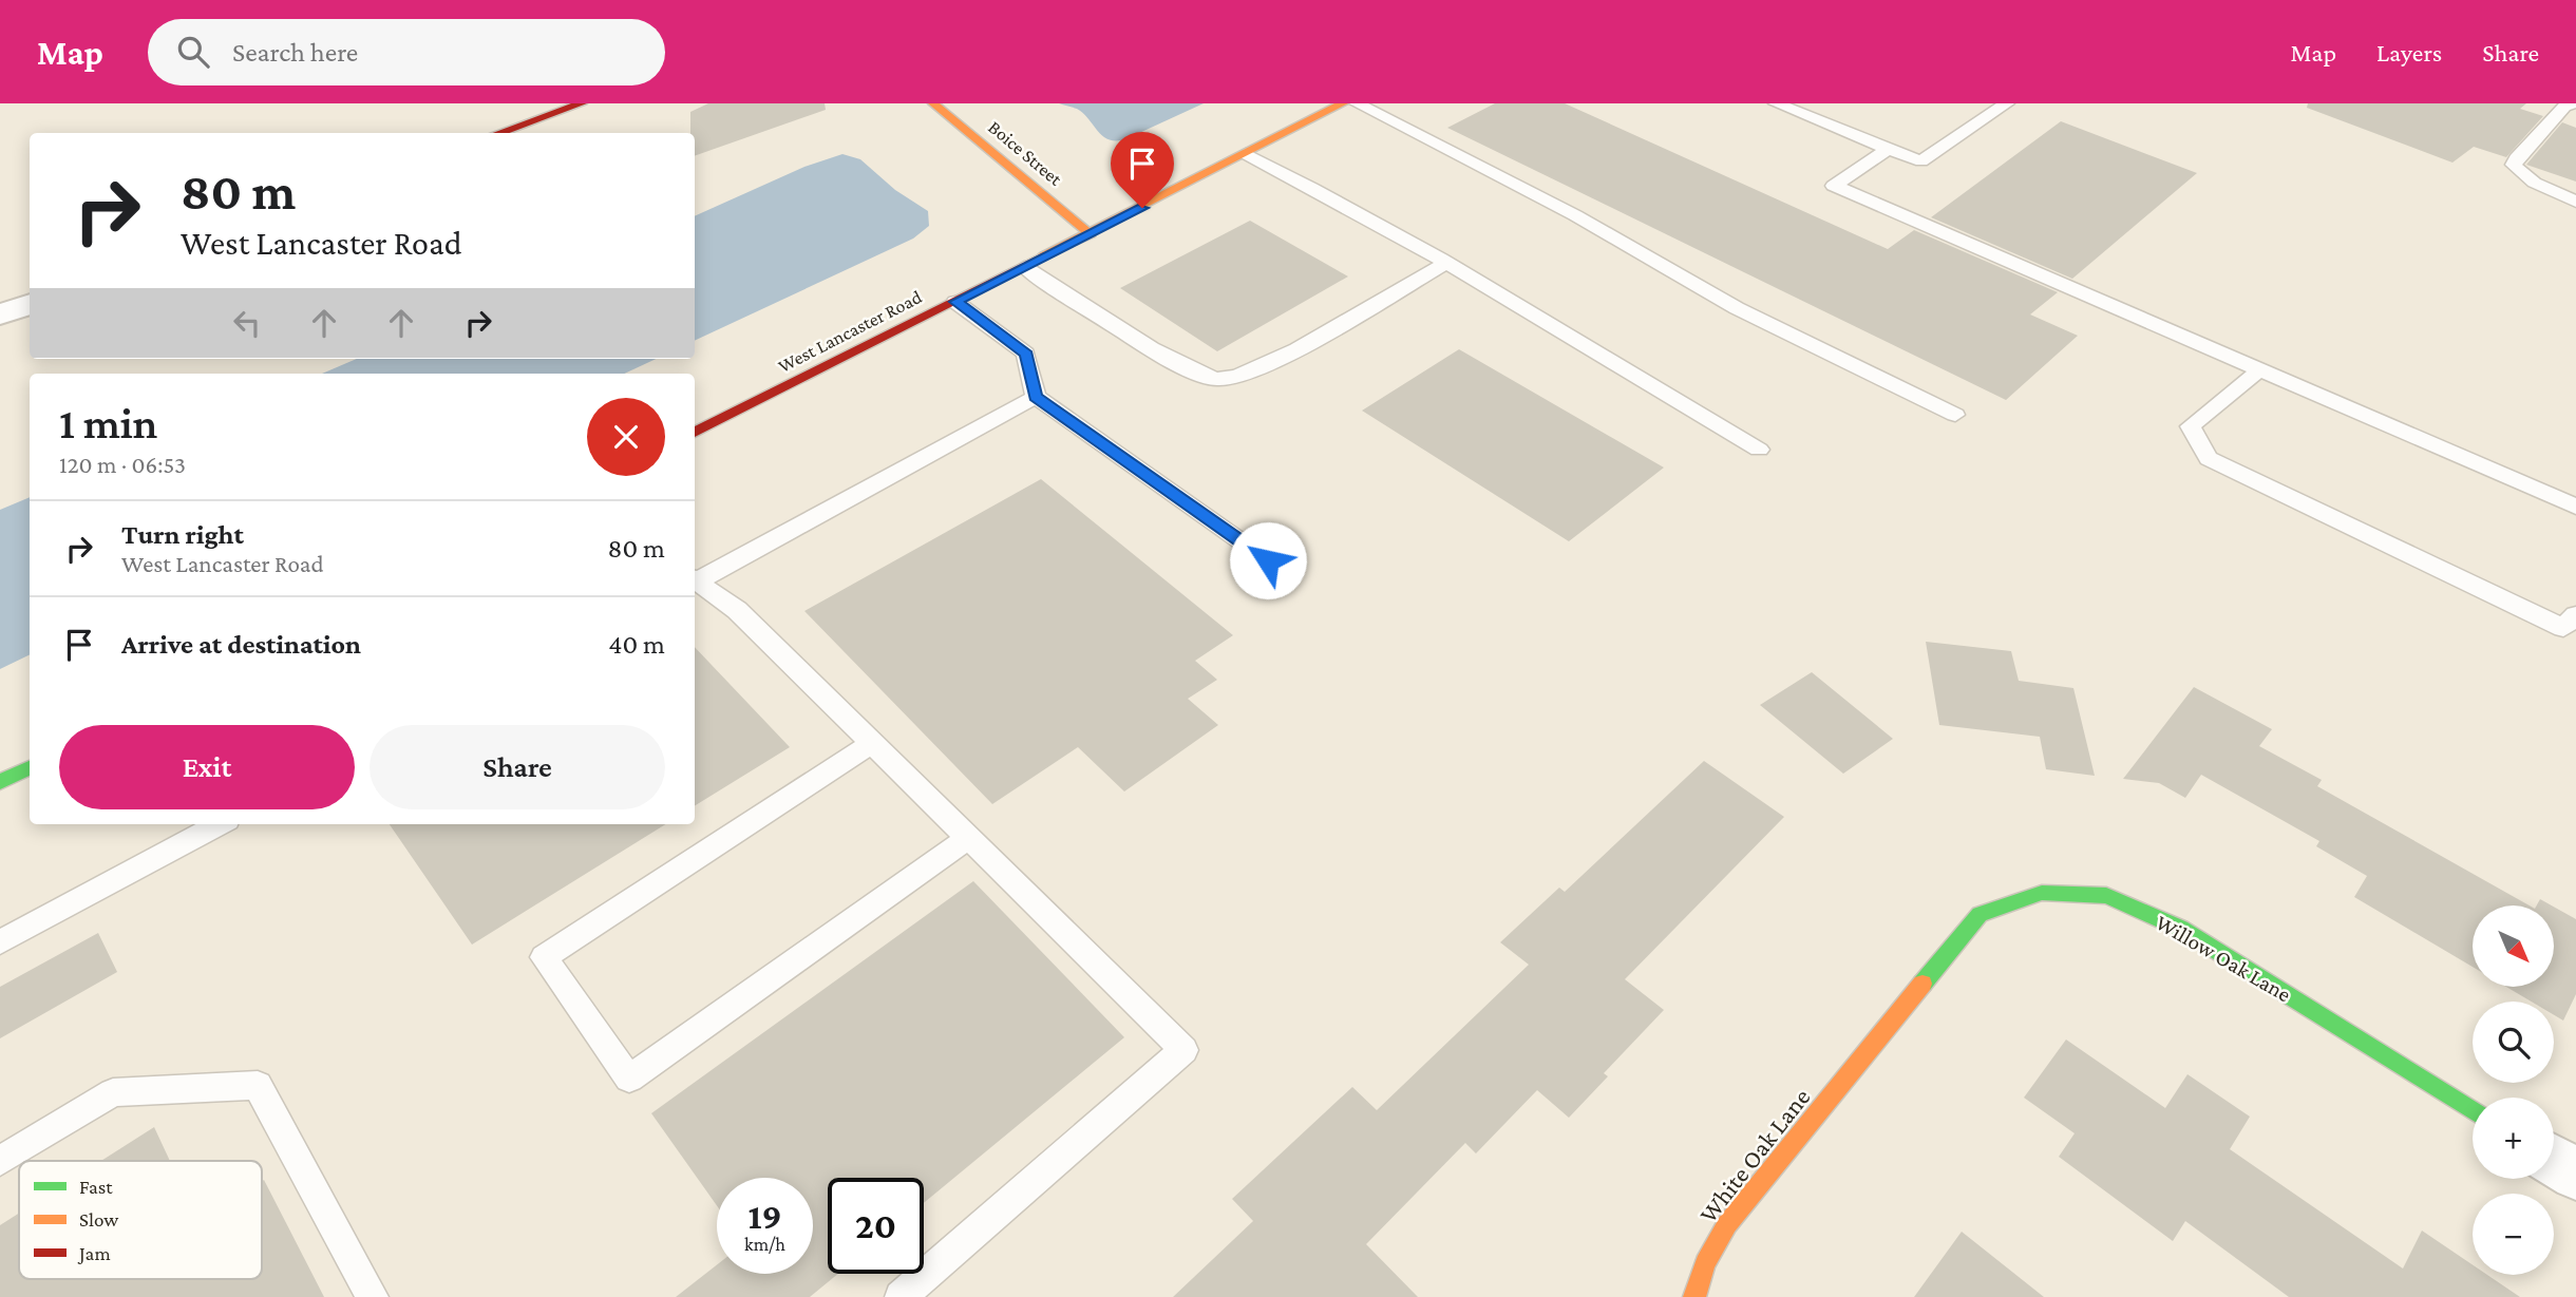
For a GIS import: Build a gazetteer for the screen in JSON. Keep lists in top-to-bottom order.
{
  "streets": {
    "street": [
      "Boice Street",
      "West Lancaster Road",
      "Willow Oak Lane",
      "White Oak Lane"
    ]
  },
  "crossings": [
    ["Boice Street", "West Lancaster Road"],
    ["Willow Oak Lane", "White Oak Lane"]
  ],
  "legend": ["Fast", "Slow", "Jam"],
  "north": "bottom right",
  "page": {
    "header": "Map",
    "search": "Search here",
    "nav": ["Map", "Layers", "Share"],
    "turn": ["80 m", "West Lancaster Road"],
    "heading": ["1 min", "120 m · 06:53"],
    "list": [
      {
        "name": "Turn right",
        "note": "West Lancaster Road",
        "value": "80 m"
      },
      {
        "name": "Arrive at destination",
        "value": "40 m"
      }
    ],
    "buttons": ["Exit", "Share"],
    "map_buttons": ["+", "−"],
    "speed": "19 km/h",
    "limit": "20"
  }
}
